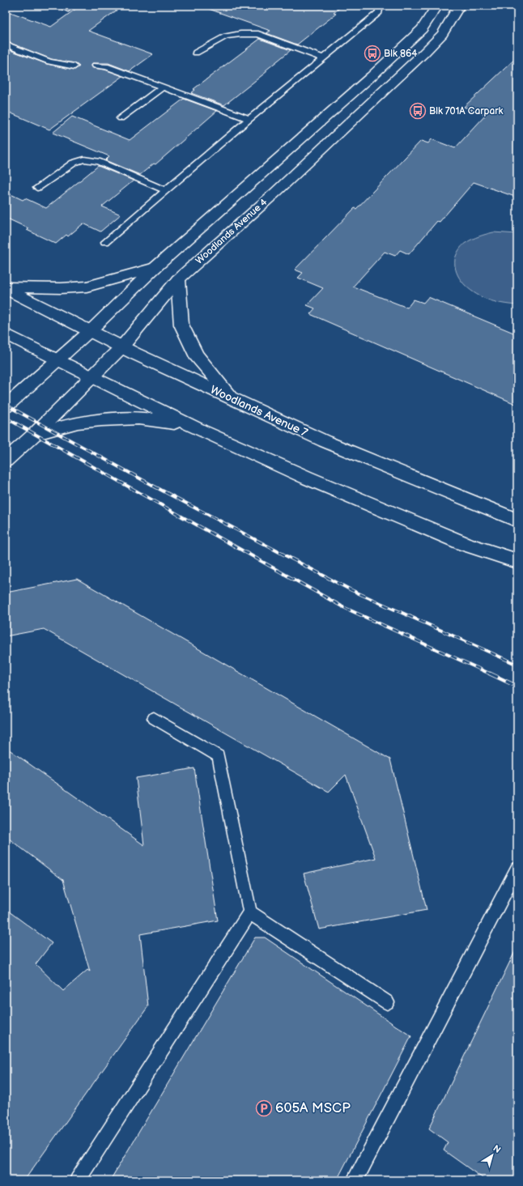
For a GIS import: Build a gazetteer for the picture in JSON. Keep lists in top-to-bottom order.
{
  "streets": {
    "main road": ["Woodlands Avenue 4", "Woodlands Avenue 7"]
  },
  "crossings": [
    ["Woodlands Avenue 4", "Woodlands Avenue 7"]
  ],
  "places": {
    "bus stop": ["Blk 864", "Blk 701A Carpark"],
    "parking": ["605A MSCP"]
  },
  "north": "top right"
}
